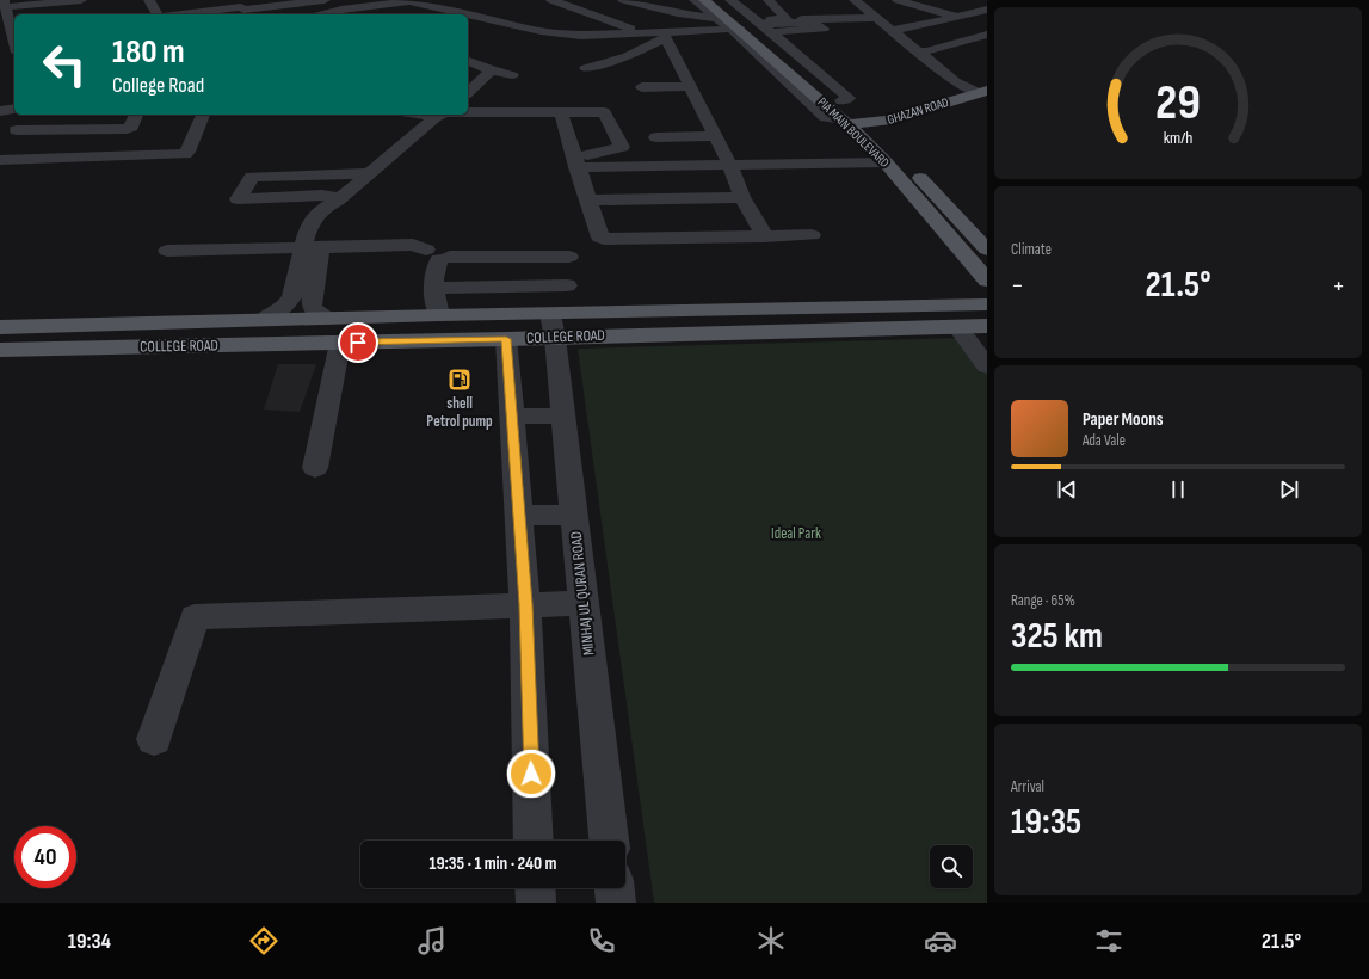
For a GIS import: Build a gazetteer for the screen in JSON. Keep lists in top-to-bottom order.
{
  "streets": {
    "main road": ["GHAZAN ROAD", "PIA MAIN BOULEVARD", "COLLEGE ROAD"],
    "street": ["MINHAJ UL QURAN ROAD"]
  },
  "crossings": [
    ["GHAZAN ROAD", "PIA MAIN BOULEVARD"],
    ["COLLEGE ROAD", "MINHAJ UL QURAN ROAD"]
  ],
  "parks": ["Ideal Park"],
  "places": {
    "fuel station": ["shell Petrol pump"]
  },
  "page": {
    "turn": ["180 m", "College Road"],
    "tile": [
      "Climate",
      ["Range · 65%", "325 km"],
      ["Arrival", "19:35"]
    ],
    "heat": ["−", "21.5°", "+"],
    "song": ["Paper Moons", "Ada Vale"],
    "limit": "40",
    "trip": "19:35 · 1 min · 240 m",
    "tabs": ["19:34", "21.5°"],
    "gauge": ["29", "km/h"]
  }
}
